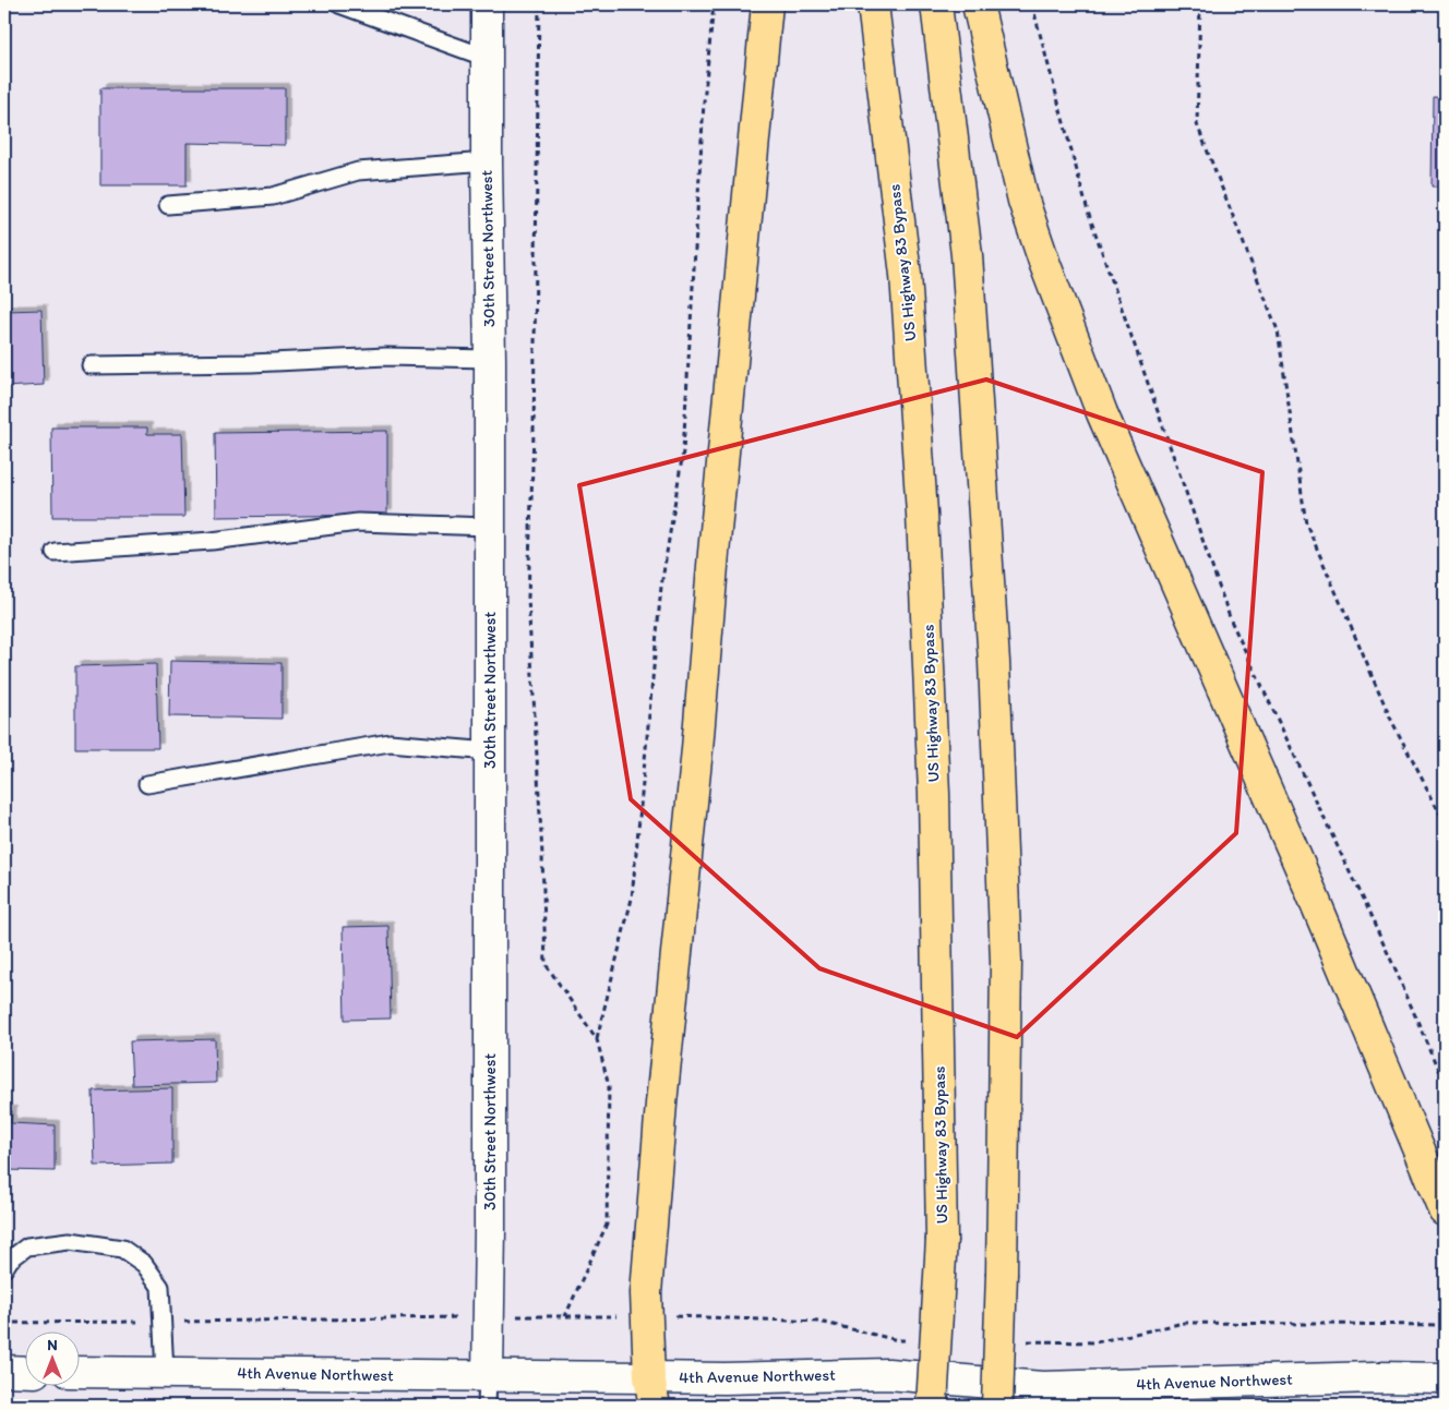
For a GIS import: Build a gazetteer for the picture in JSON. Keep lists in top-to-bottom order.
{
  "streets": {
    "highway": ["US Highway 83 Bypass"],
    "street": ["30th Street Northwest", "4th Avenue Northwest"]
  },
  "crossings": [
    ["30th Street Northwest", "4th Avenue Northwest"]
  ],
  "north": "top"
}
